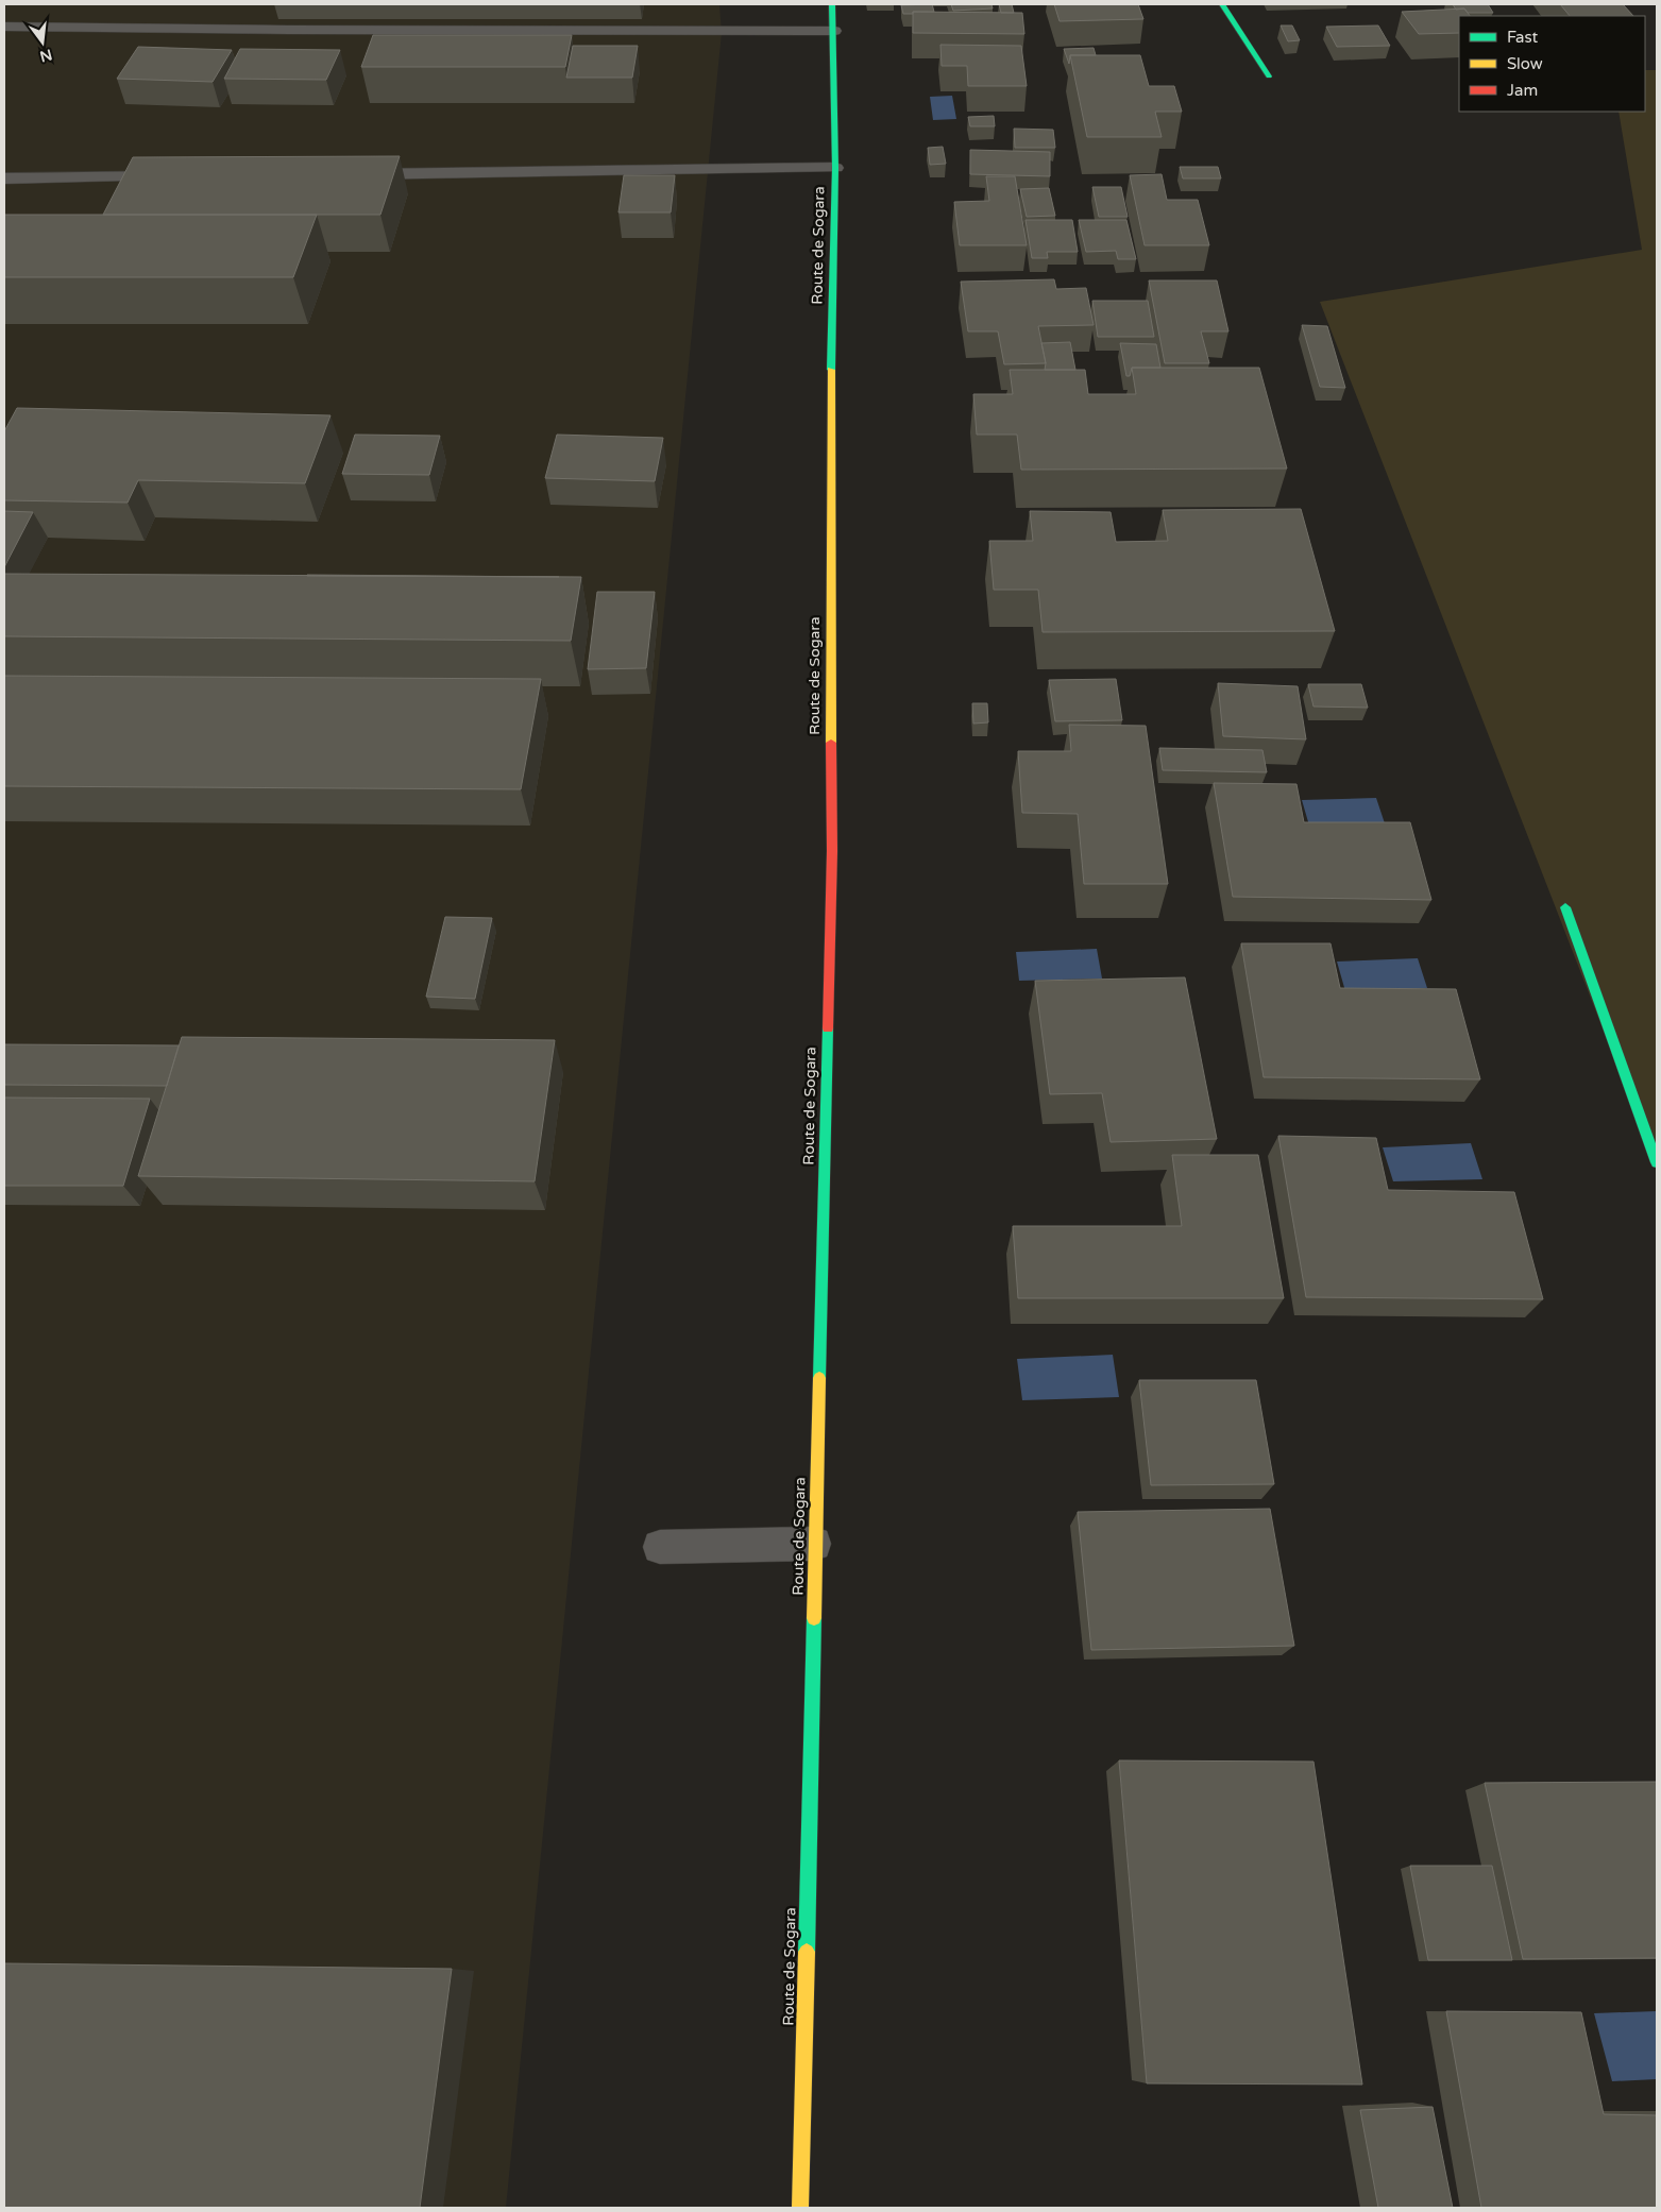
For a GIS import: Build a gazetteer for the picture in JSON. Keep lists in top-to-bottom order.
{
  "streets": {
    "main road": ["Route de Sogara"]
  },
  "legend": ["Fast", "Slow", "Jam"],
  "north": "bottom"
}
